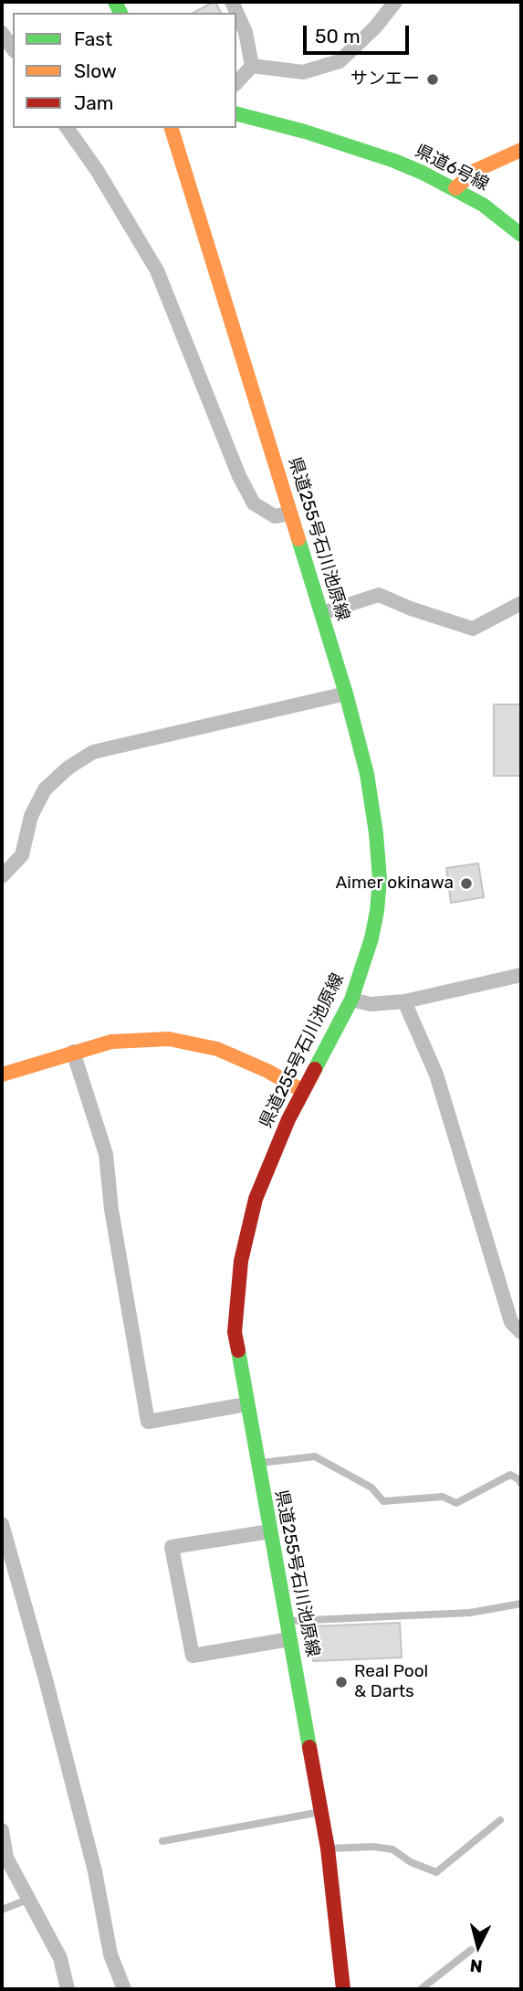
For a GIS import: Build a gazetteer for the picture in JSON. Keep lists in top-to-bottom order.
{
  "streets": {
    "main road": ["県道6号線", "県道255号石川池原線"]
  },
  "places": ["サンエー", "Aimer okinawa", "Real Pool & Darts"],
  "legend": ["Fast", "Slow", "Jam"],
  "scale_bar": "50 m",
  "north": "bottom"
}
